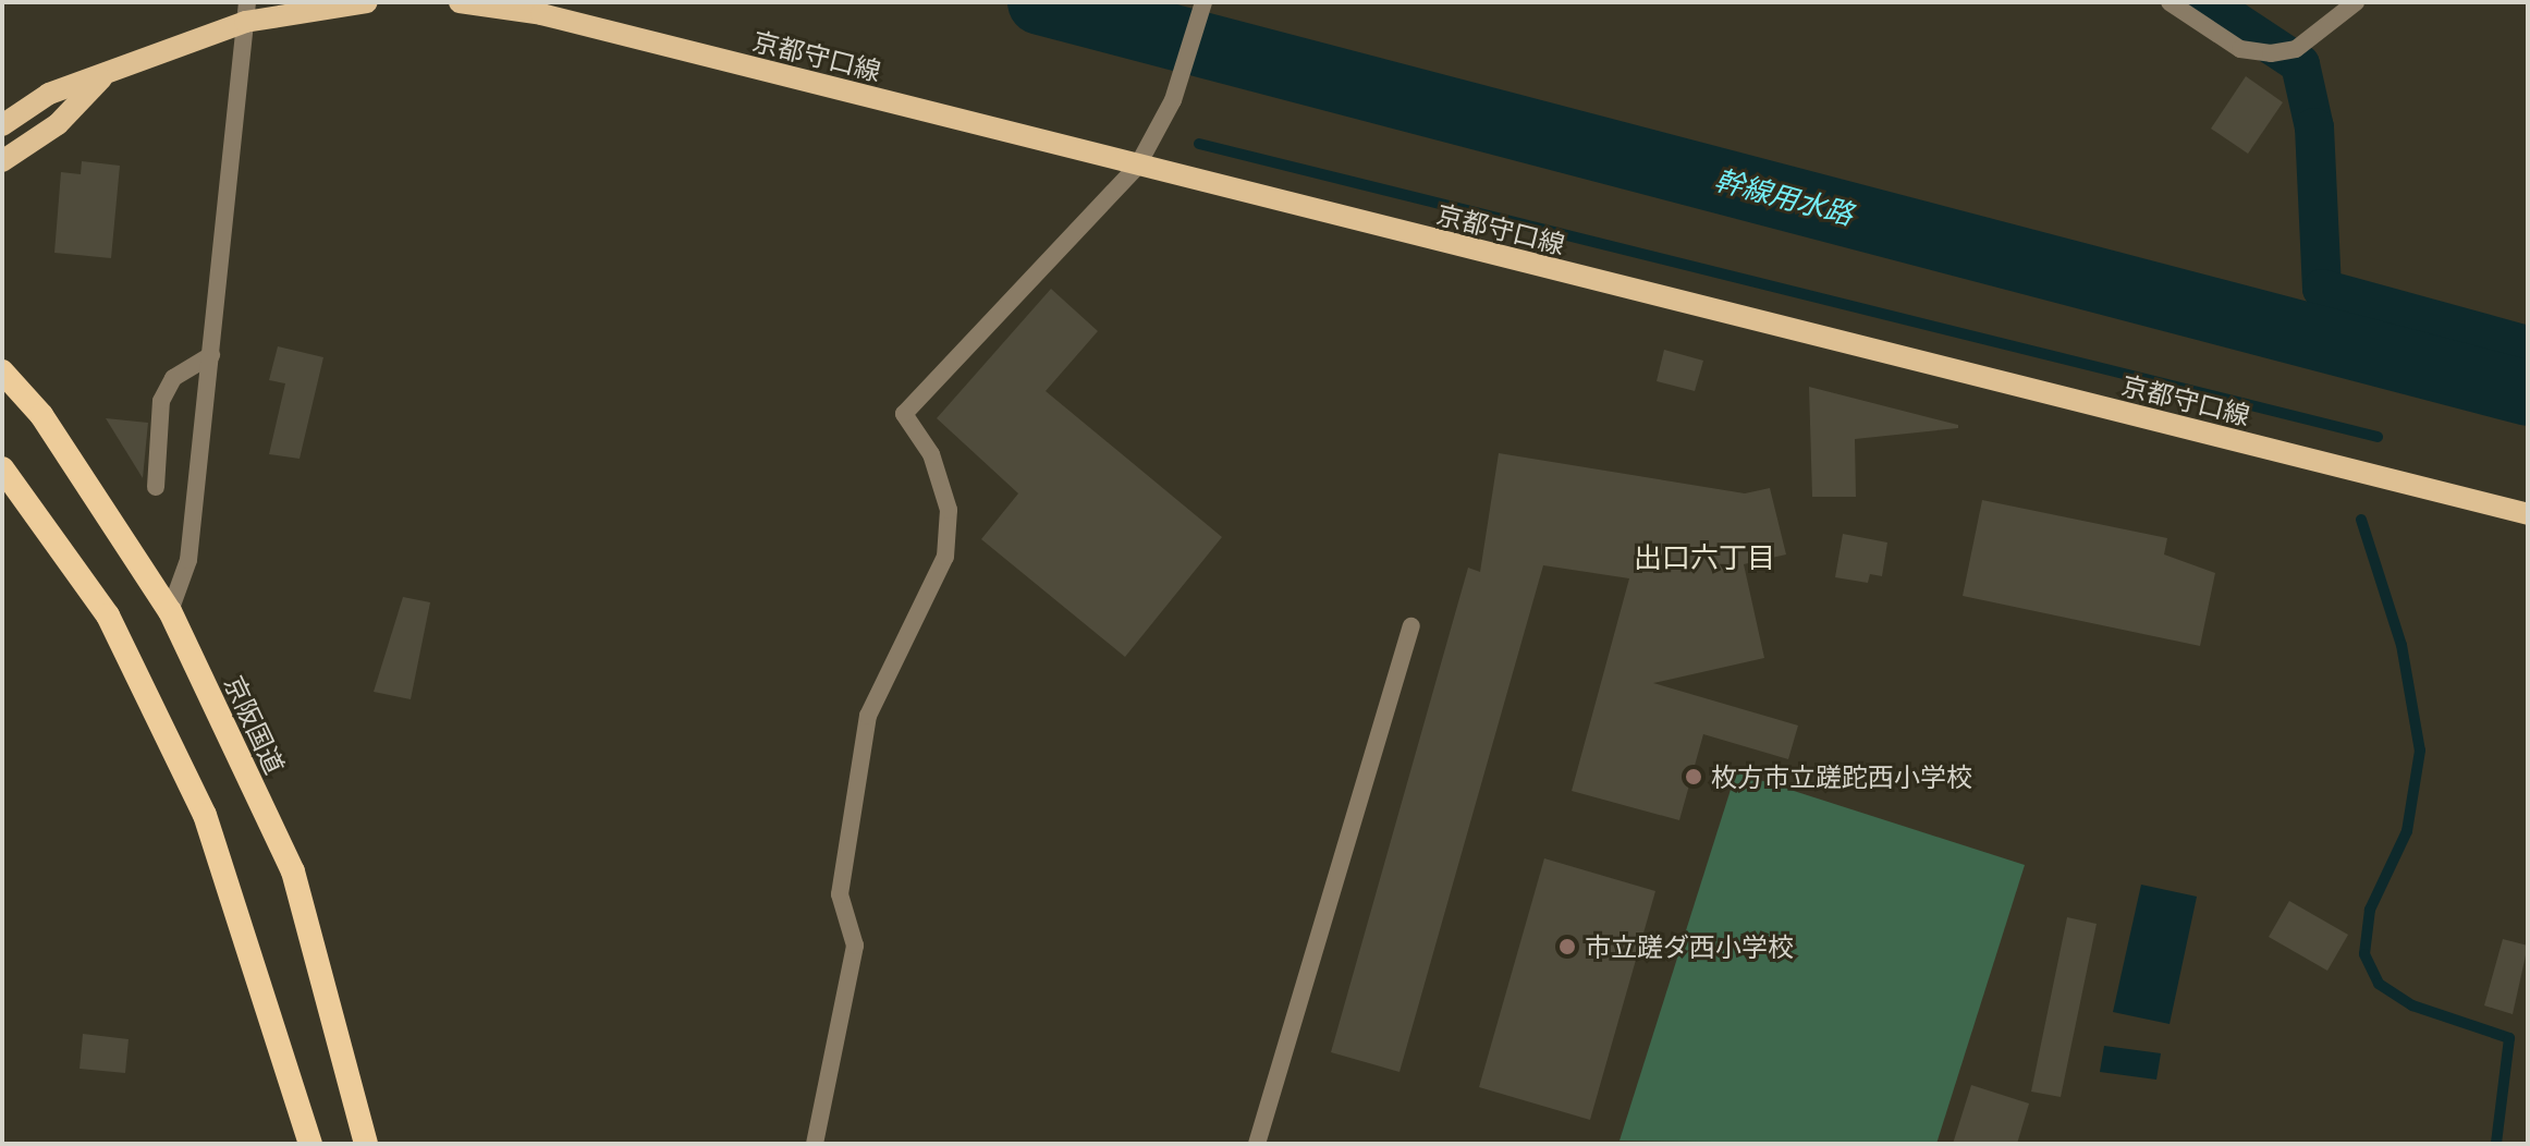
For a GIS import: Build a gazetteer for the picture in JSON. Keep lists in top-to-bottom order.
{
  "streets": {
    "highway": ["京阪国道"],
    "main road": ["京都守口線"]
  },
  "districts": ["出口六丁目"],
  "water": ["幹線用水路"],
  "places": ["枚方市立蹉跎西小学校", "市立蹉ダ西小学校"]
}
